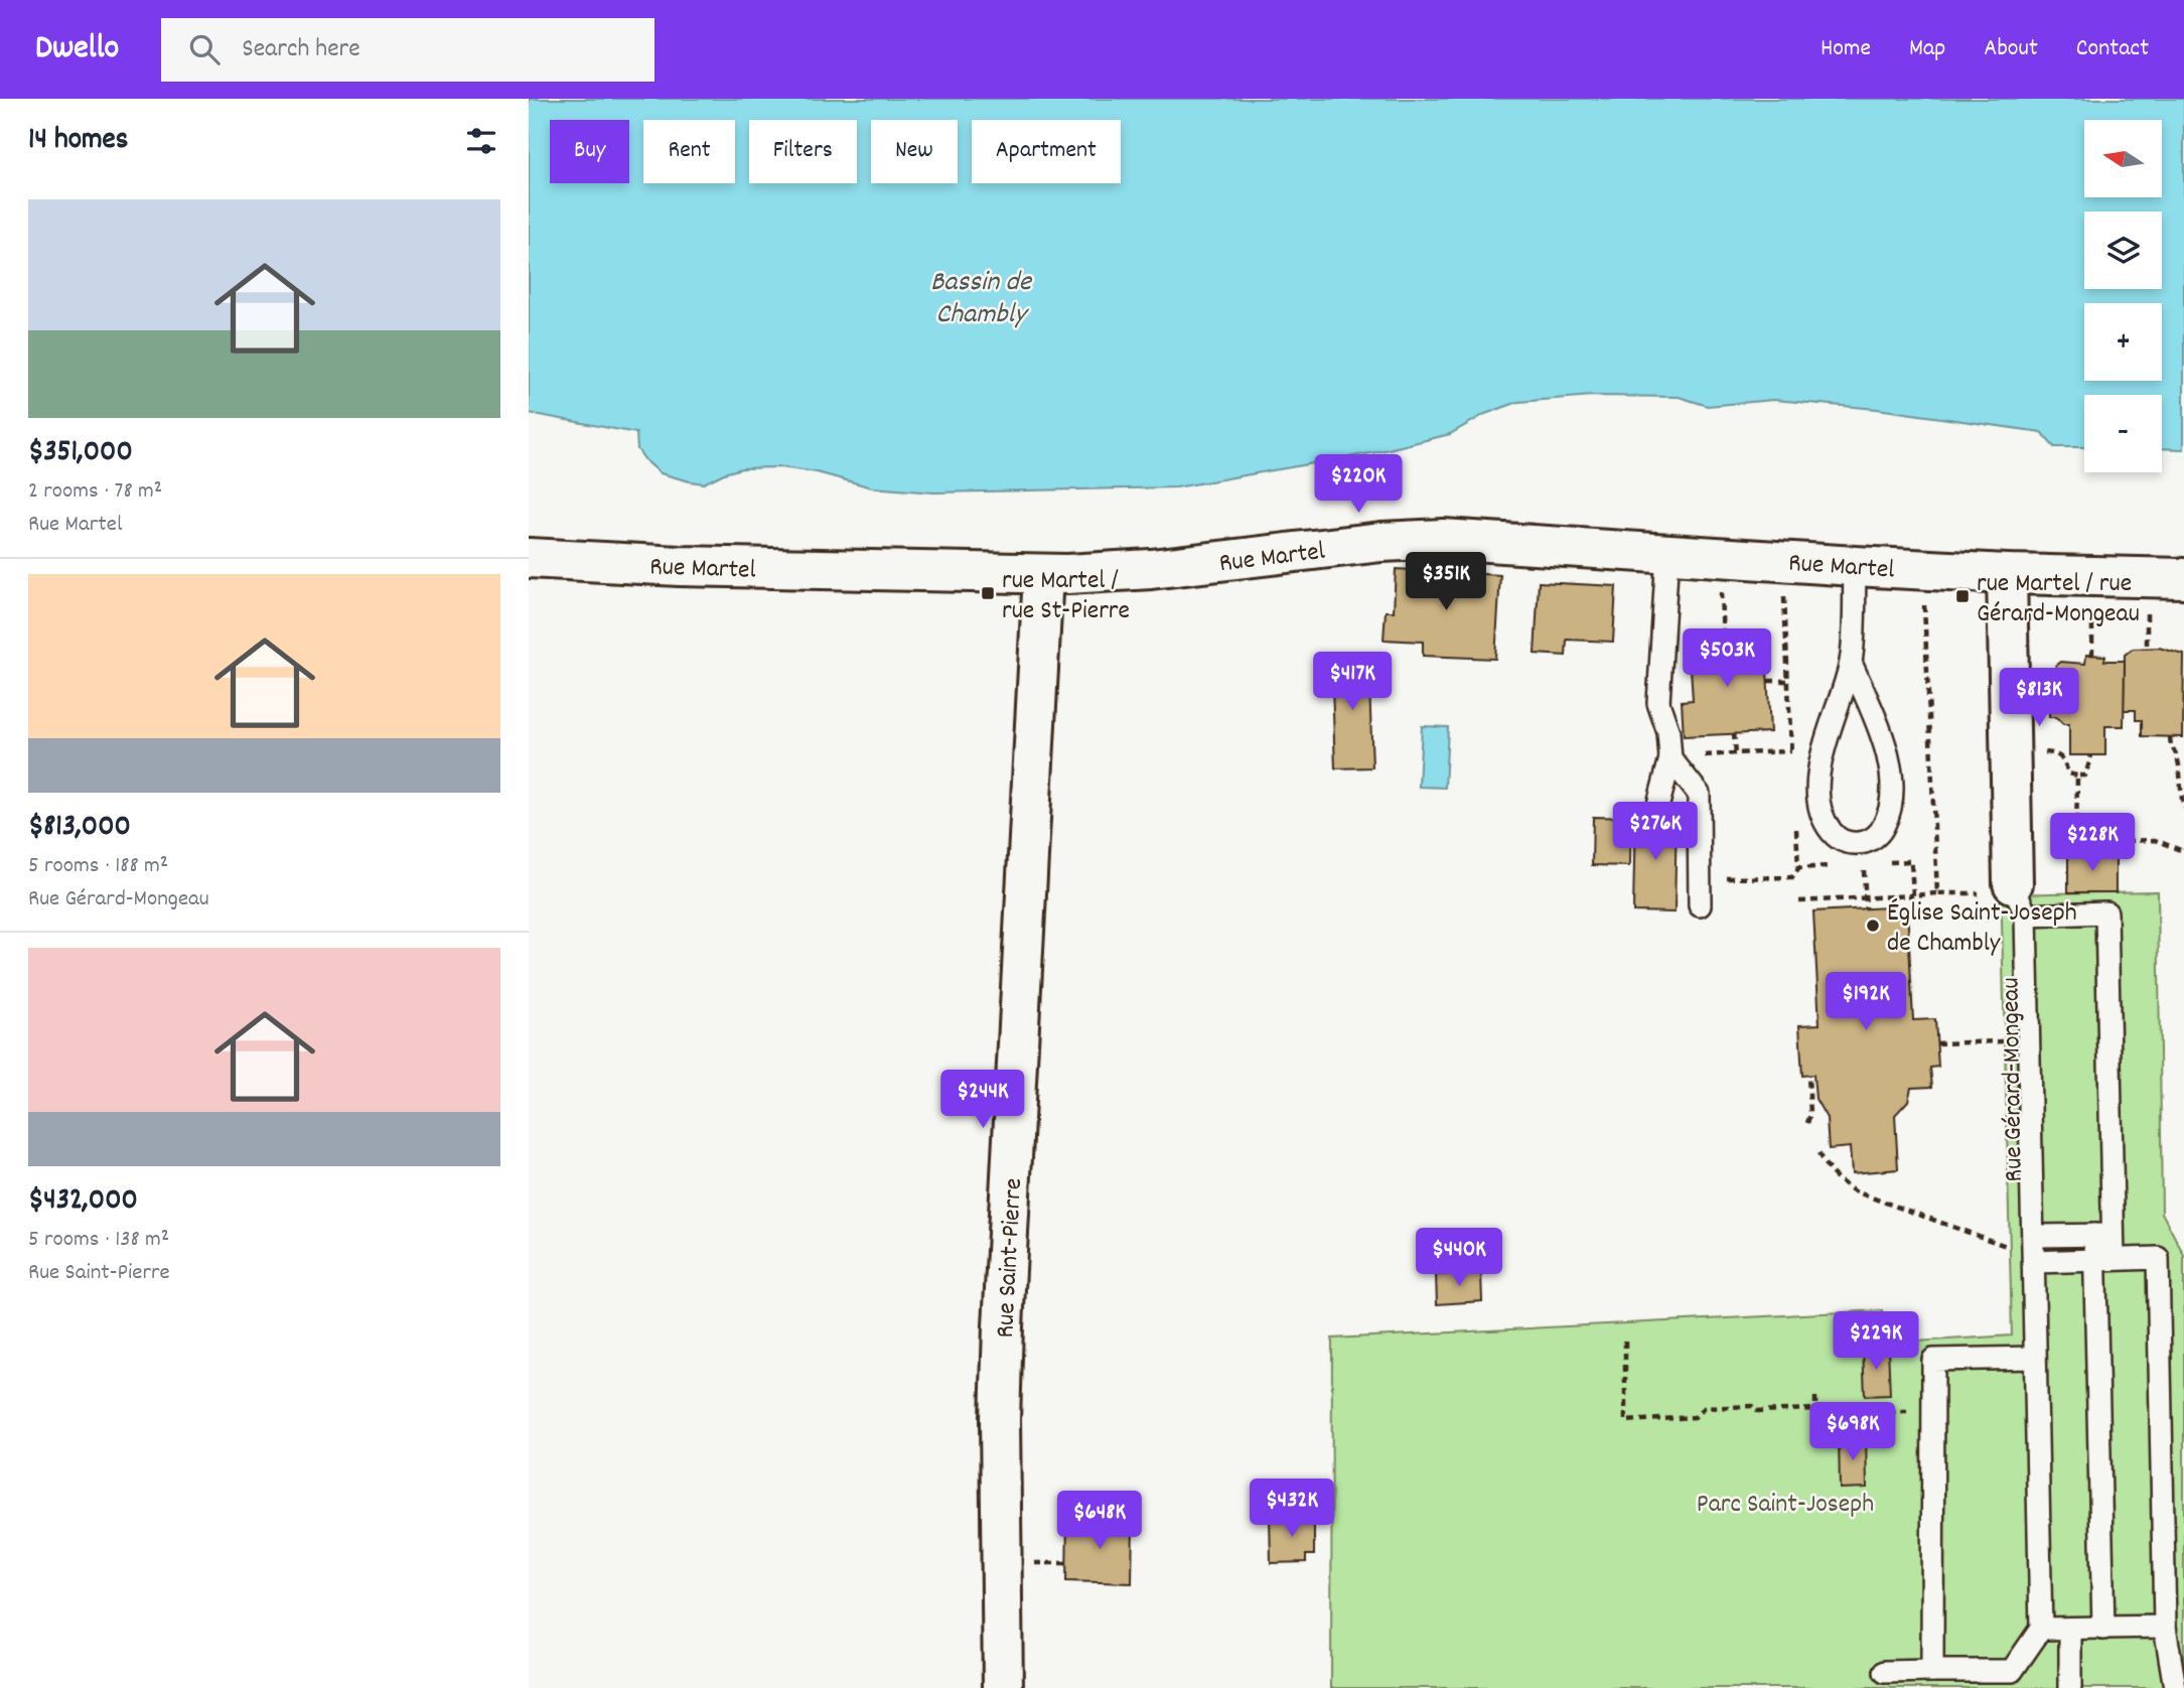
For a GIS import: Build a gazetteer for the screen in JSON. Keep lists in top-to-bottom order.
{
  "streets": {
    "street": ["Rue Martel", "Rue Saint-Pierre"]
  },
  "crossings": [
    ["Rue Martel", "Rue Saint-Pierre"]
  ],
  "water": ["Bassin de Chambly"],
  "parks": ["Parc Saint-Joseph"],
  "places": {
    "transit": ["rue Martel / rue St-Pierre", "rue Martel / rue Gérard-Mongeau"],
    "other": ["Église Saint-Joseph de Chambly"]
  },
  "north": "left",
  "page": {
    "header": "Dwello",
    "search": "Search here",
    "nav": [
      "Home",
      "Map",
      "About",
      "Contact"
    ],
    "heading": "14 homes",
    "map_buttons": ["+", "−"],
    "chip": [
      "Buy",
      "Rent",
      "Filters",
      "New",
      "Apartment"
    ],
    "list": [
      {
        "name": "$351,000",
        "note": "2 rooms · 78 m² · Rue Martel"
      },
      {
        "name": "$813,000",
        "note": "5 rooms · 188 m² · Rue Gérard-Mongeau"
      },
      {
        "name": "$432,000",
        "note": "5 rooms · 138 m² · Rue Saint-Pierre"
      }
    ],
    "price": [
      "$220K",
      "$351K",
      "$503K",
      "$417K",
      "$813K",
      "$276K",
      "$228K",
      "$192K",
      "$244K",
      "$440K",
      "$229K",
      "$698K",
      "$432K",
      "$648K"
    ]
  }
}
